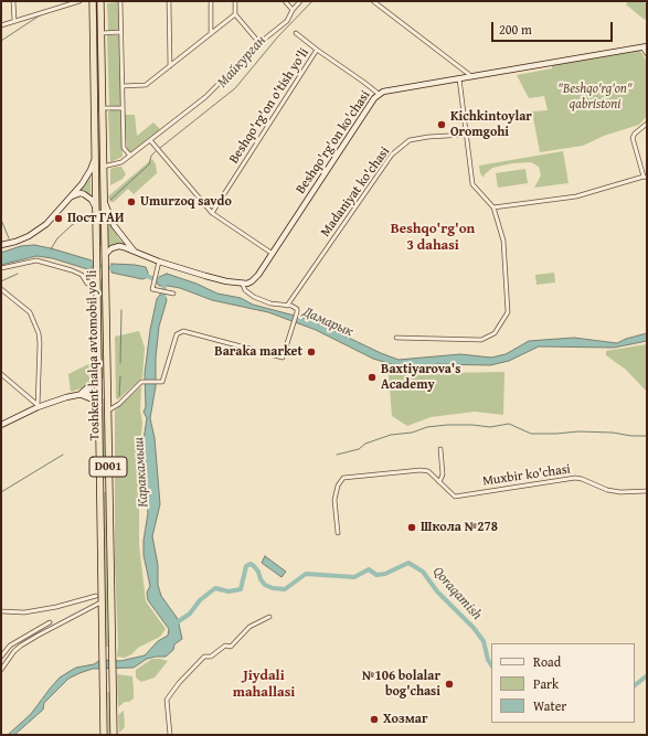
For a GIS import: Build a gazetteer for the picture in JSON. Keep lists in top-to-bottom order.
{
  "streets": {
    "highway": ["Toshkent halqa avtomobil yo'li", "D001"],
    "main road": ["Beshqo'rg'on ko'chasi"],
    "street": ["Beshqo'rg'on o'tish yo'li", "Madaniyat ko'chasi", "Muxbir ko'chasi"]
  },
  "crossings": [
    ["Beshqo'rg'on o'tish yo'li", "Beshqo'rg'on ko'chasi"]
  ],
  "districts": ["Beshqo'rg'on 3 dahasi", "Jiydali mahallasi"],
  "water": [
    "Майкурган",
    "Дамарык",
    "Каракамыш",
    "Qoraqamish"
  ],
  "parks": ["\"Beshqo'rg'on\" qabristoni"],
  "places": [
    "Kichkintoylar Oromgohi",
    "Umurzoq savdo",
    "Пост ГАИ",
    "Baraka market",
    "Baxtiyarova's Academy",
    "Школа №278",
    "№106 bolalar bog'chasi",
    "Хозмаг"
  ],
  "legend": ["Road", "Park", "Water"],
  "scale_bar": "200 m"
}
